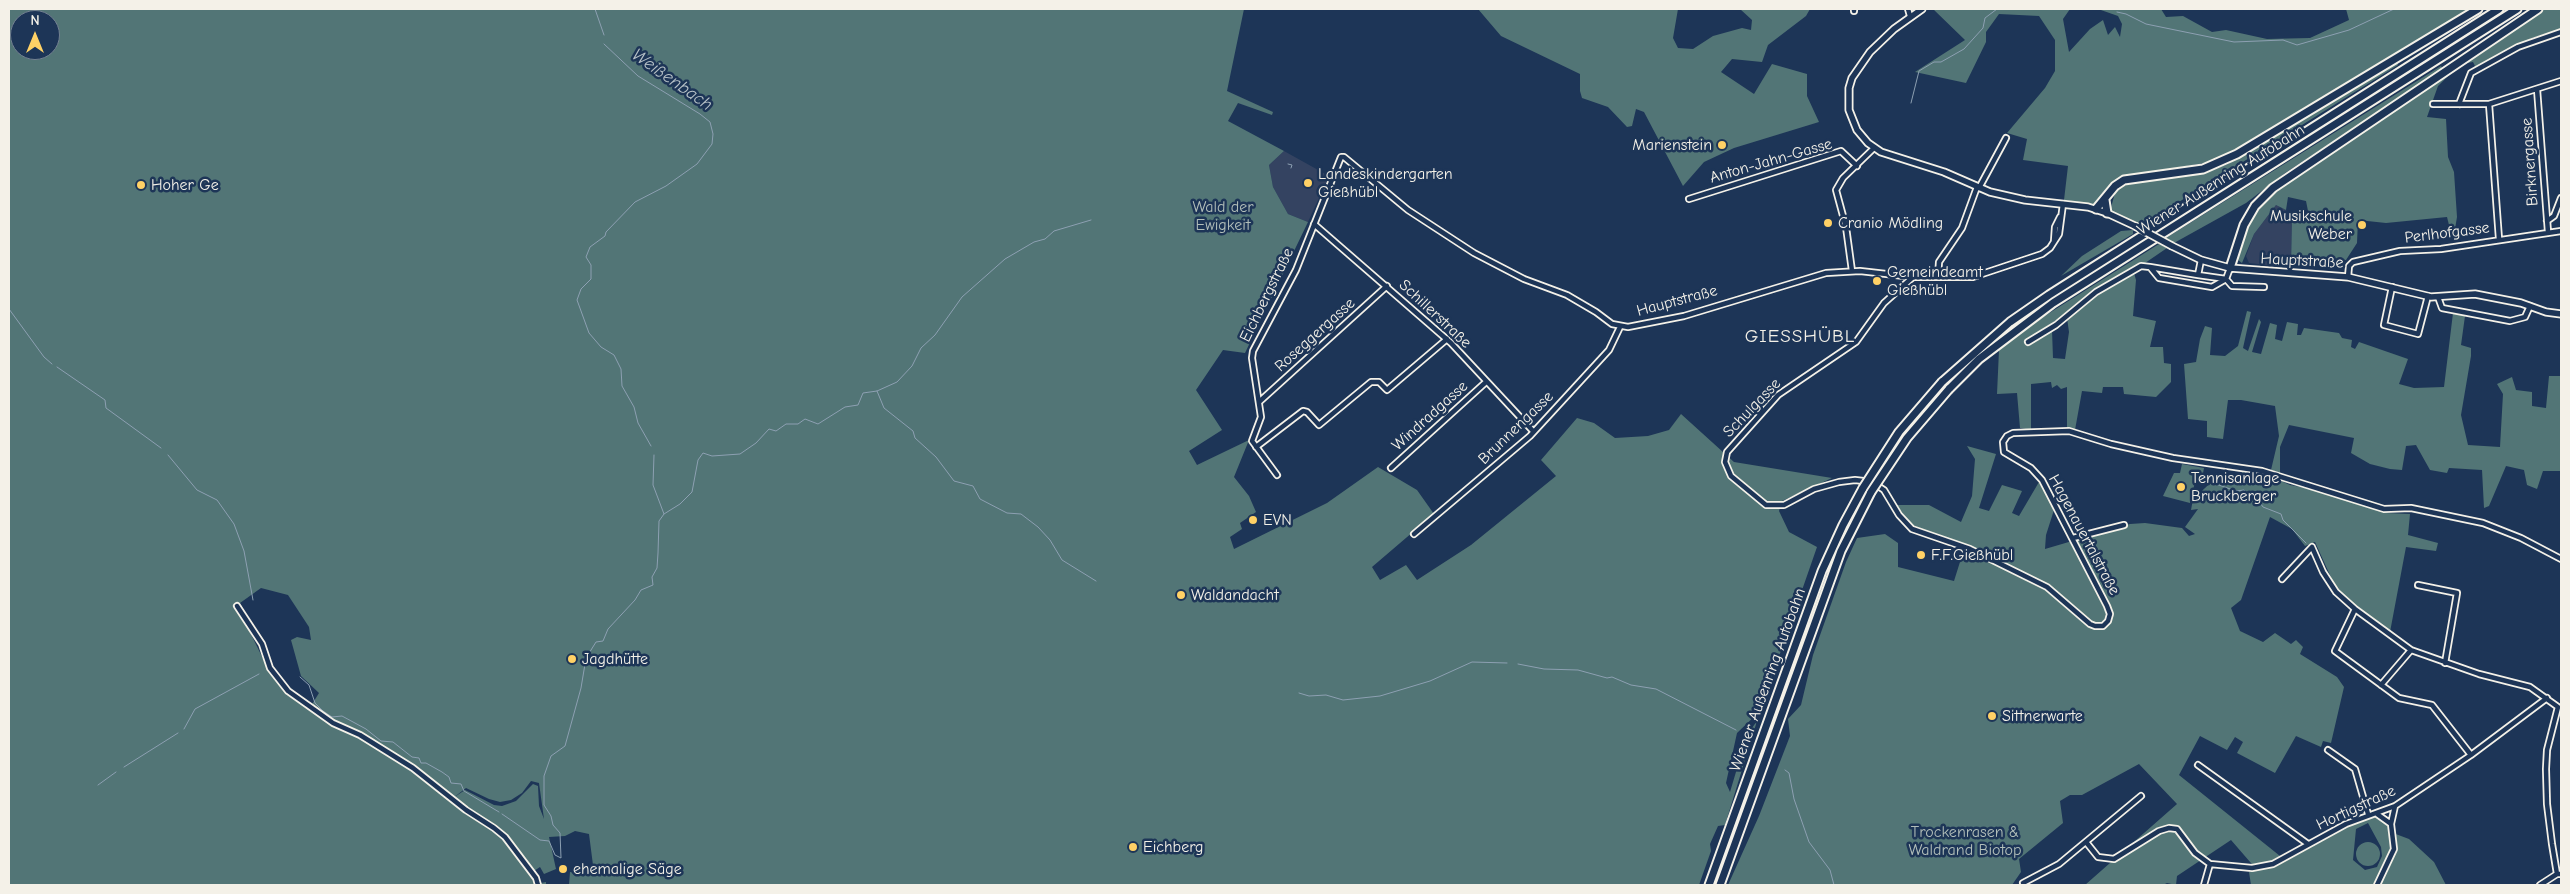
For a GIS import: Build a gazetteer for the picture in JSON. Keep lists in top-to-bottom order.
{
  "streets": {
    "highway": ["Wiener Außenring Autobahn"],
    "main road": ["Hauptstraße"],
    "street": [
      "Anton-Jahn-Gasse",
      "Birknergasse",
      "Perlhofgasse",
      "Eichbergstraße",
      "Schillerstraße",
      "Roseggergasse",
      "Schulgasse",
      "Windradgasse",
      "Brunnengasse",
      "Hagenauertalstraße",
      "Hortigstraße"
    ]
  },
  "crossings": [
    ["Birknergasse", "Perlhofgasse"],
    ["Perlhofgasse", "Hauptstraße"],
    ["Hauptstraße", "Eichbergstraße"],
    ["Hauptstraße", "Schulgasse"],
    ["Hauptstraße", "Brunnengasse"],
    ["Eichbergstraße", "Schillerstraße"],
    ["Eichbergstraße", "Roseggergasse"],
    ["Schillerstraße", "Roseggergasse"],
    ["Schillerstraße", "Windradgasse"],
    ["Schillerstraße", "Brunnengasse"],
    ["Schulgasse", "Hagenauertalstraße"]
  ],
  "districts": ["GIESSHÜBL"],
  "water": ["Weißenbach"],
  "parks": ["Wald der Ewigkeit", "Trockenrasen & Waldrand Biotop"],
  "places": [
    "Marienstein",
    "Landeskindergarten Gießhübl",
    "Hoher Ge",
    "Cranio Mödling",
    "Musikschule Weber",
    "Gemeindeamt Gießhübl",
    "Tennisanlage Bruckberger",
    "EVN",
    "F.F.Gießhübl",
    "Waldandacht",
    "Jagdhütte",
    "Sittnerwarte",
    "Eichberg",
    "ehemalige Säge"
  ],
  "north": "top"
}
